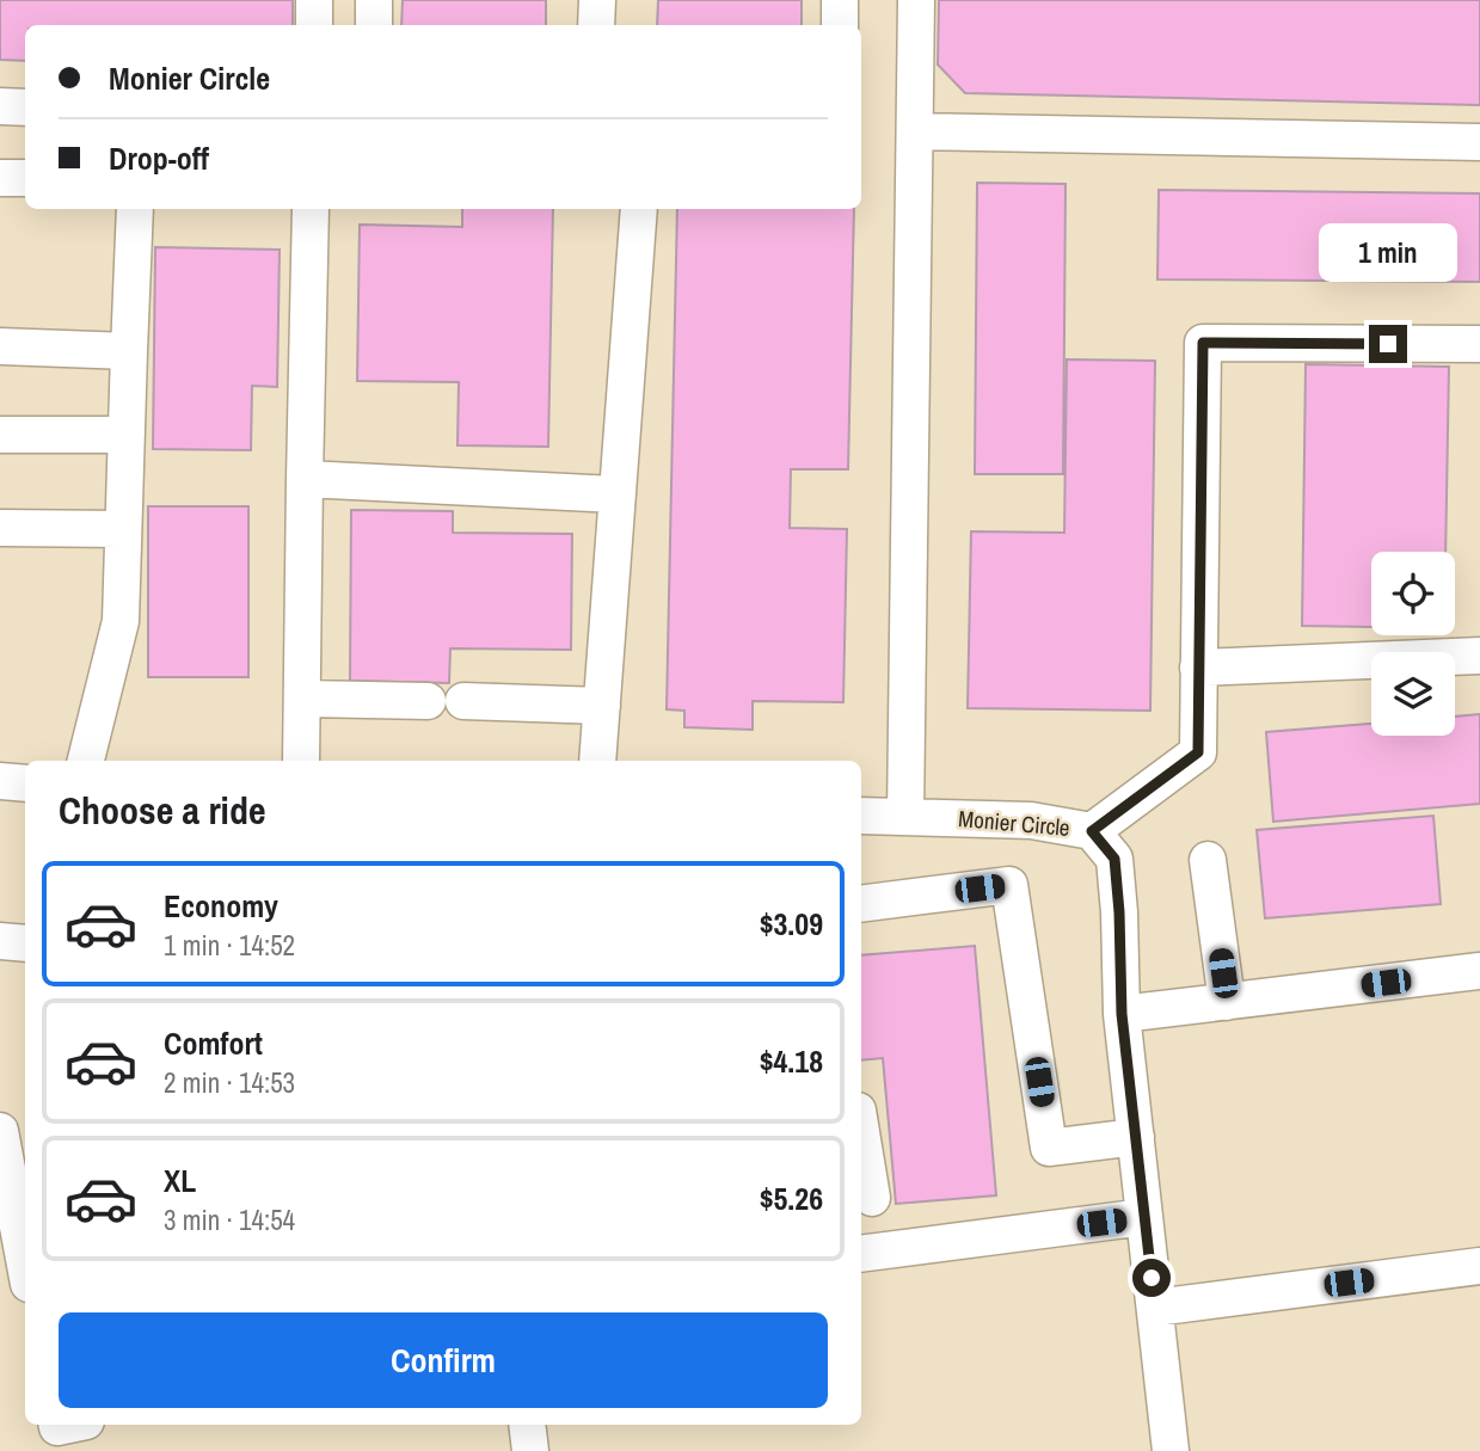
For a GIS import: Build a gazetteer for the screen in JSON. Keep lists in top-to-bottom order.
{
  "streets": {
    "street": ["Monier Circle"]
  },
  "page": {
    "banner": ["Monier Circle", "Drop-off"],
    "bubble": "1 min",
    "heading": "Choose a ride",
    "list": [
      {
        "name": "Economy",
        "note": "1 min · 14:52",
        "value": "$3.09"
      },
      {
        "name": "Comfort",
        "note": "2 min · 14:53",
        "value": "$4.18"
      },
      {
        "name": "XL",
        "note": "3 min · 14:54",
        "value": "$5.26"
      }
    ],
    "buttons": "Confirm"
  }
}
